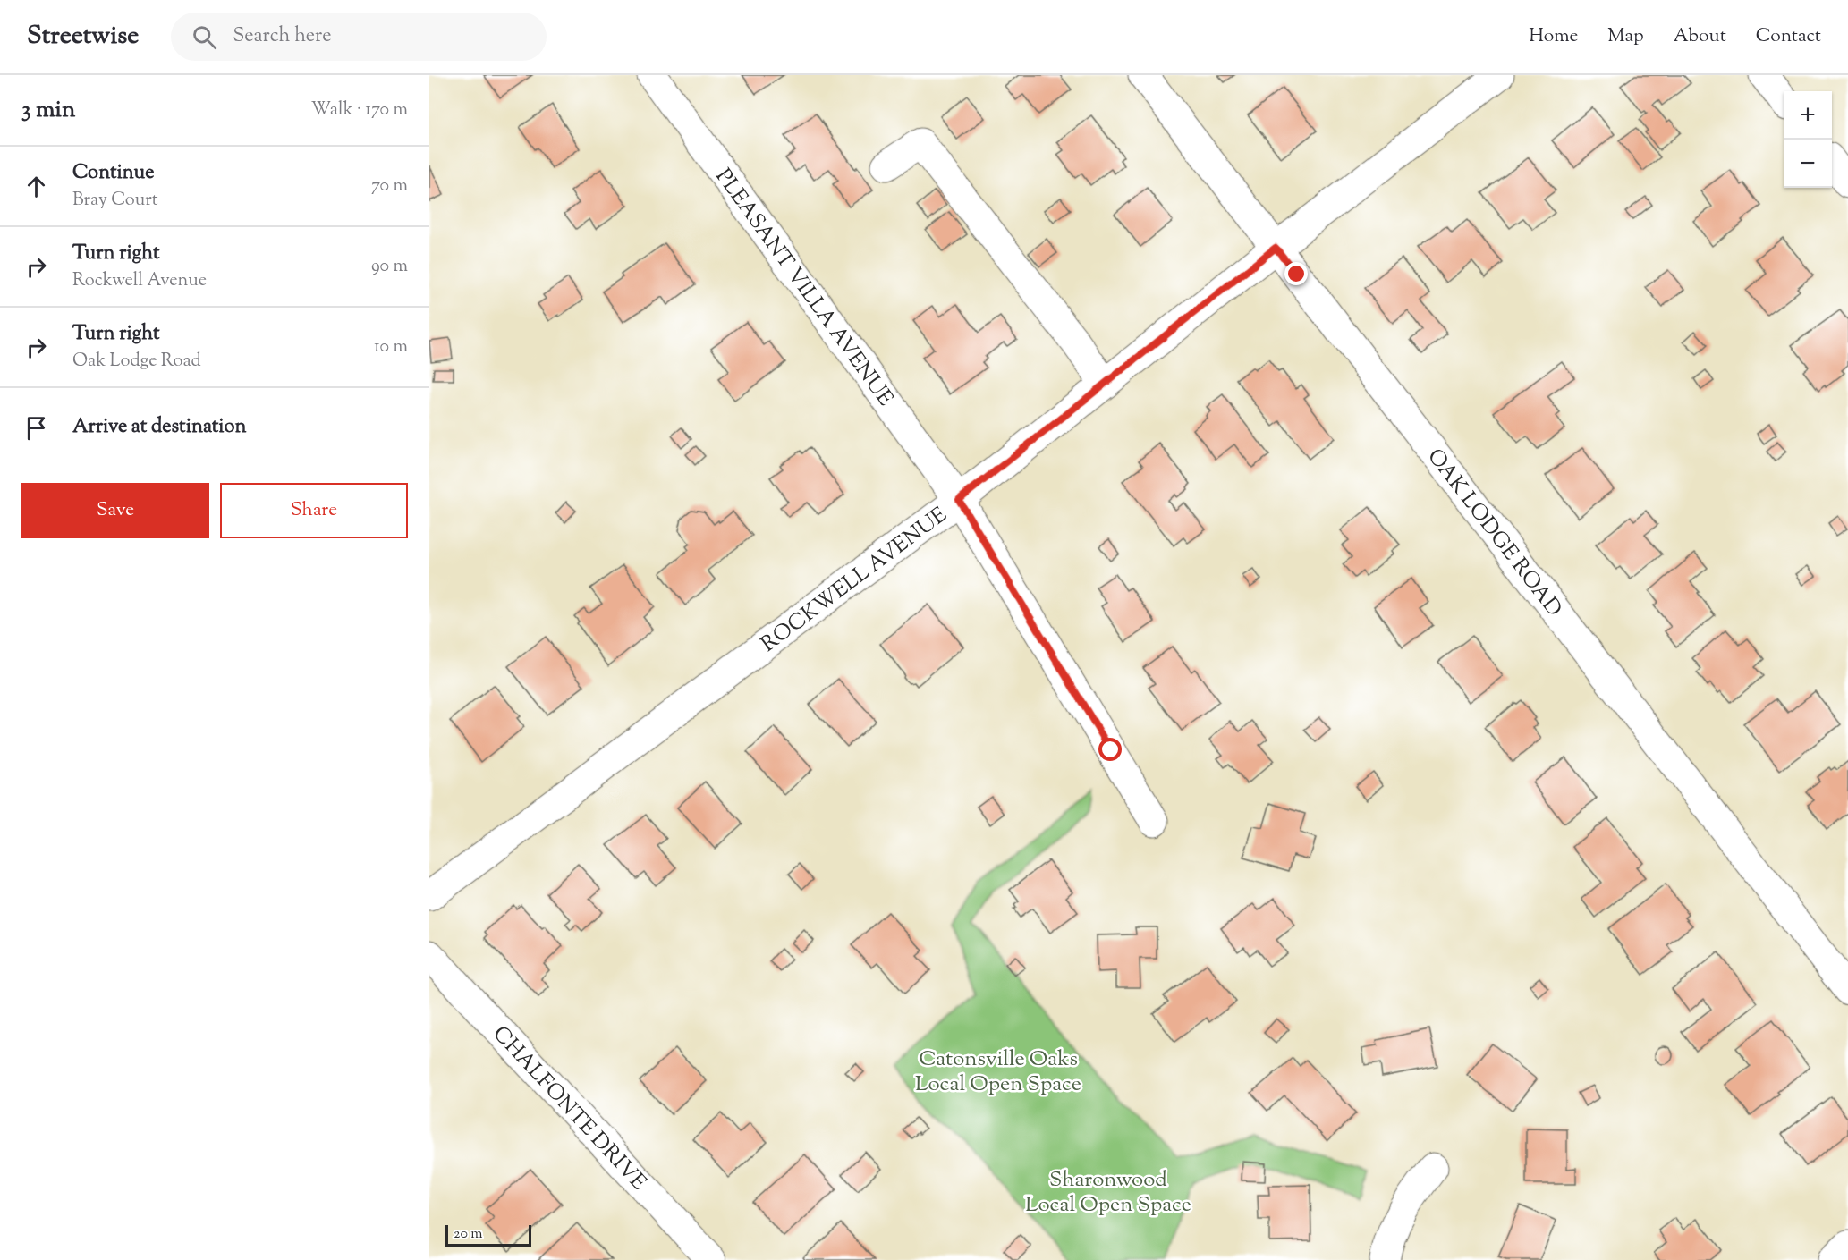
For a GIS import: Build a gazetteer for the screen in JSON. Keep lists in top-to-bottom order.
{
  "streets": {
    "street": [
      "PLEASANT VILLA AVENUE",
      "OAK LODGE ROAD",
      "ROCKWELL AVENUE",
      "CHALFONTE DRIVE"
    ]
  },
  "crossings": [
    ["PLEASANT VILLA AVENUE", "ROCKWELL AVENUE"],
    ["OAK LODGE ROAD", "ROCKWELL AVENUE"]
  ],
  "parks": ["Catonsville Oaks Local Open Space", "Sharonwood Local Open Space"],
  "scale_bar": "20 m",
  "page": {
    "header": "Streetwise",
    "search": "Search here",
    "nav": [
      "Home",
      "Map",
      "About",
      "Contact"
    ],
    "heading": ["3 min", "Walk · 170 m"],
    "map_buttons": ["+", "−"],
    "list": [
      ["Continue", "Bray Court", "70 m"],
      ["Turn right", "Rockwell Avenue", "90 m"],
      ["Turn right", "Oak Lodge Road", "10 m"],
      "Arrive at destination"
    ],
    "buttons": ["Save", "Share"],
    "scale": "20 m"
  }
}
